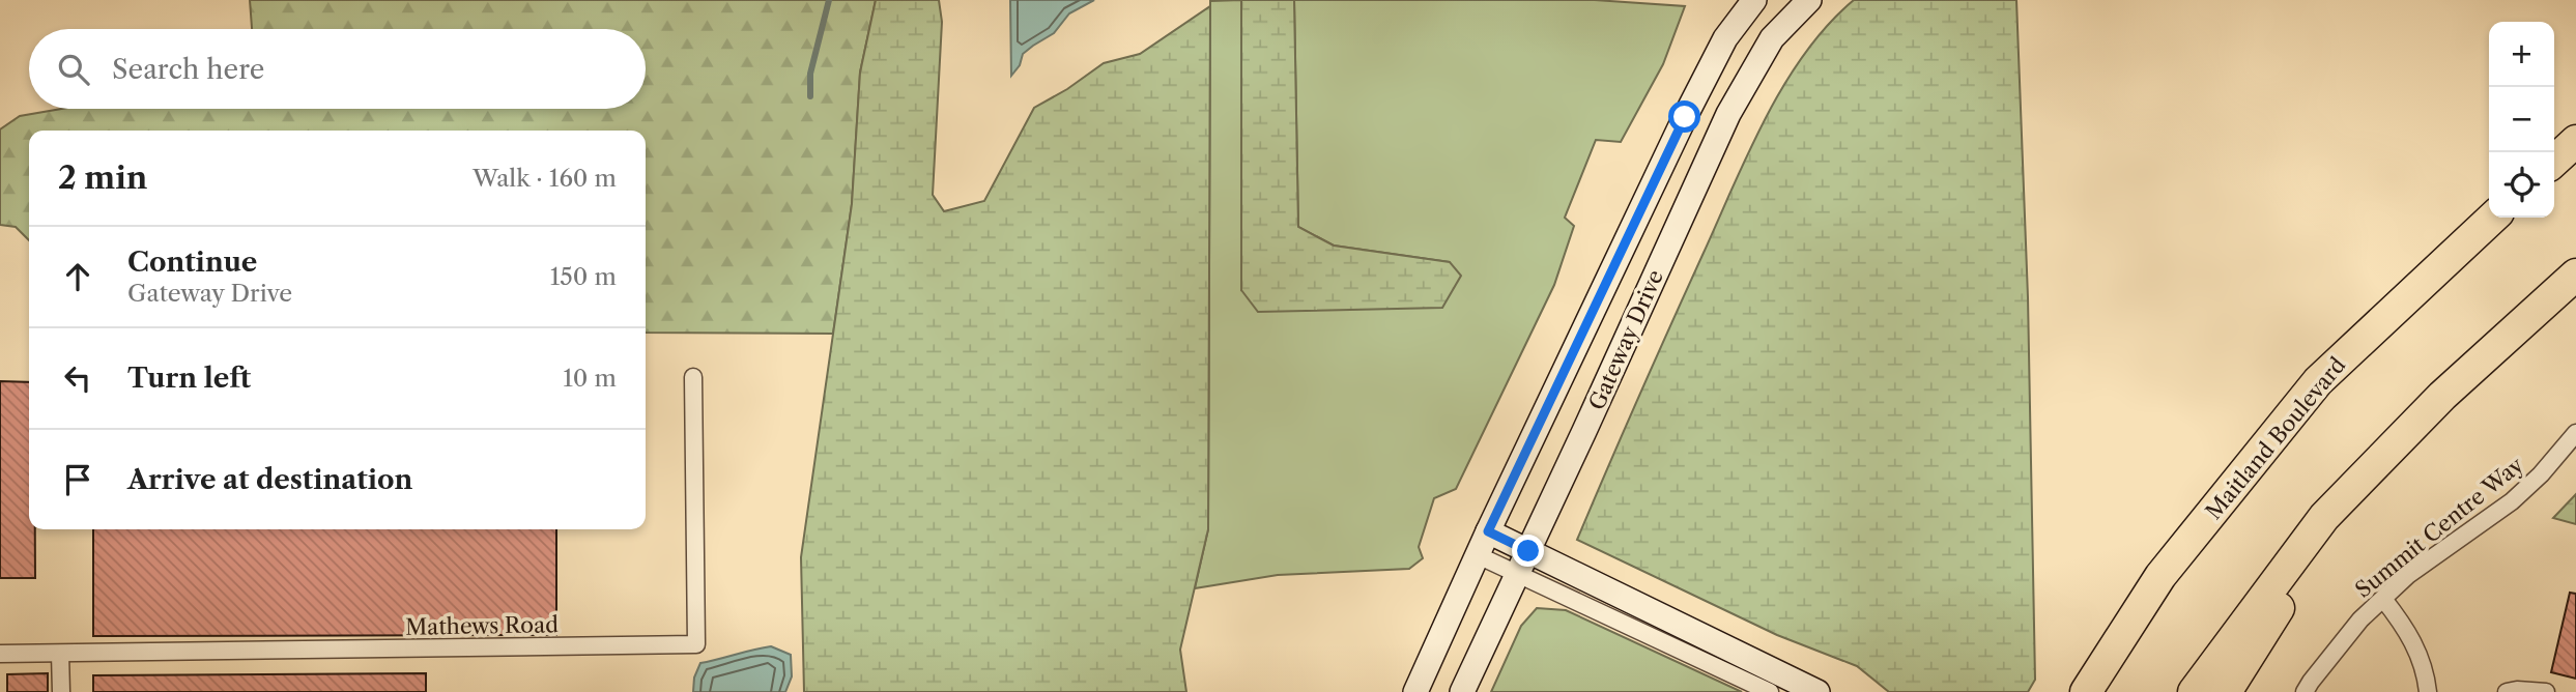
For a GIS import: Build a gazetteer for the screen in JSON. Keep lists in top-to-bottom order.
{
  "streets": {
    "highway": ["Maitland Boulevard"],
    "street": ["Gateway Drive", "Summit Centre Way", "Mathews Road"]
  },
  "page": {
    "map_buttons": ["+", "−"],
    "search": "Search here",
    "heading": ["2 min", "Walk · 160 m"],
    "list": [
      ["Continue", "Gateway Drive", "150 m"],
      ["Turn left", "10 m"],
      "Arrive at destination"
    ]
  }
}
